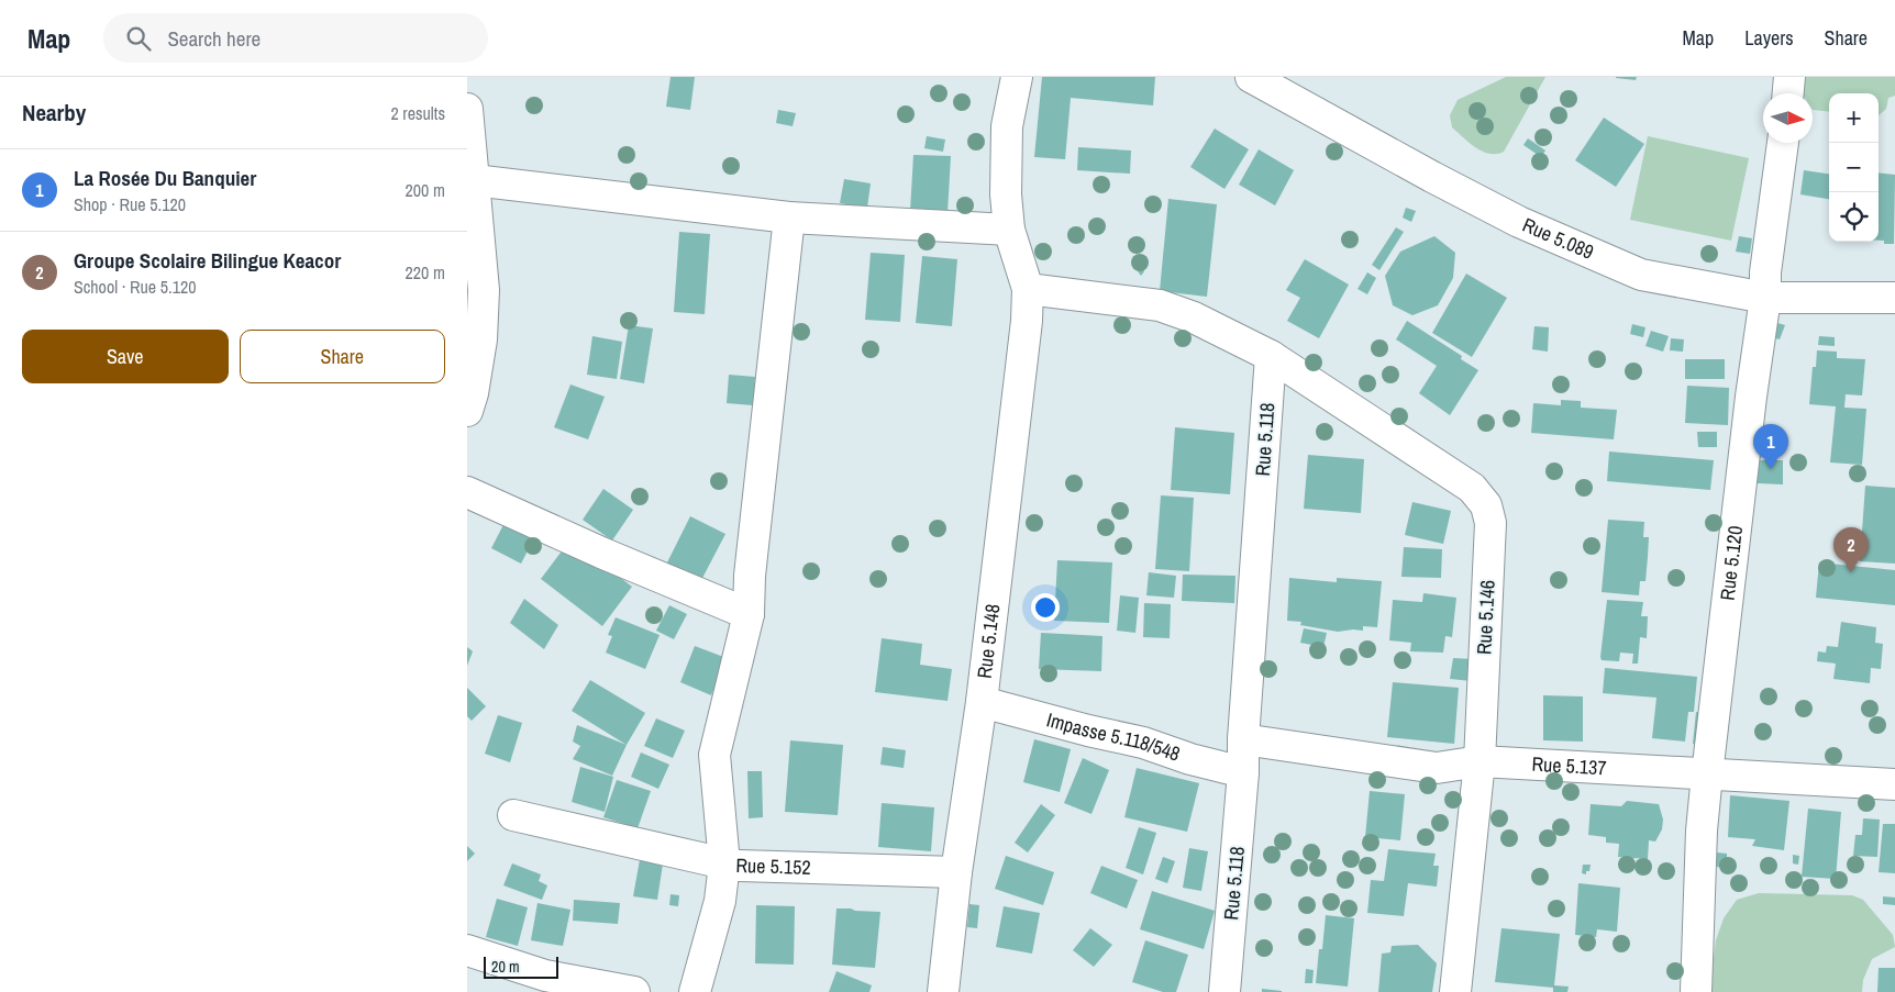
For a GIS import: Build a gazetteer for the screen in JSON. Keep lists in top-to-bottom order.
{
  "streets": {
    "street": [
      "Rue 5.089",
      "Rue 5.118",
      "Rue 5.120",
      "Rue 5.146",
      "Rue 5.148",
      "Impasse 5.118/548",
      "Rue 5.137",
      "Rue 5.152"
    ]
  },
  "crossings": [
    ["Rue 5.089", "Rue 5.120"],
    ["Rue 5.118", "Rue 5.146"],
    ["Rue 5.118", "Impasse 5.118/548"],
    ["Rue 5.118", "Rue 5.137"],
    ["Rue 5.120", "Rue 5.137"],
    ["Rue 5.146", "Rue 5.137"],
    ["Rue 5.148", "Impasse 5.118/548"],
    ["Rue 5.148", "Rue 5.152"]
  ],
  "scale_bar": "20 m",
  "north": "right",
  "page": {
    "header": "Map",
    "search": "Search here",
    "nav": ["Map", "Layers", "Share"],
    "heading": ["Nearby", "2 results"],
    "map_buttons": ["+", "−"],
    "list": [
      {
        "mark": "1",
        "name": "La Rosée Du Banquier",
        "note": "Shop · Rue 5.120",
        "value": "200 m"
      },
      {
        "mark": "2",
        "name": "Groupe Scolaire Bilingue Keacor",
        "note": "School · Rue 5.120",
        "value": "220 m"
      }
    ],
    "buttons": ["Save", "Share"],
    "pins": ["1", "2"],
    "scale": "20 m"
  }
}
